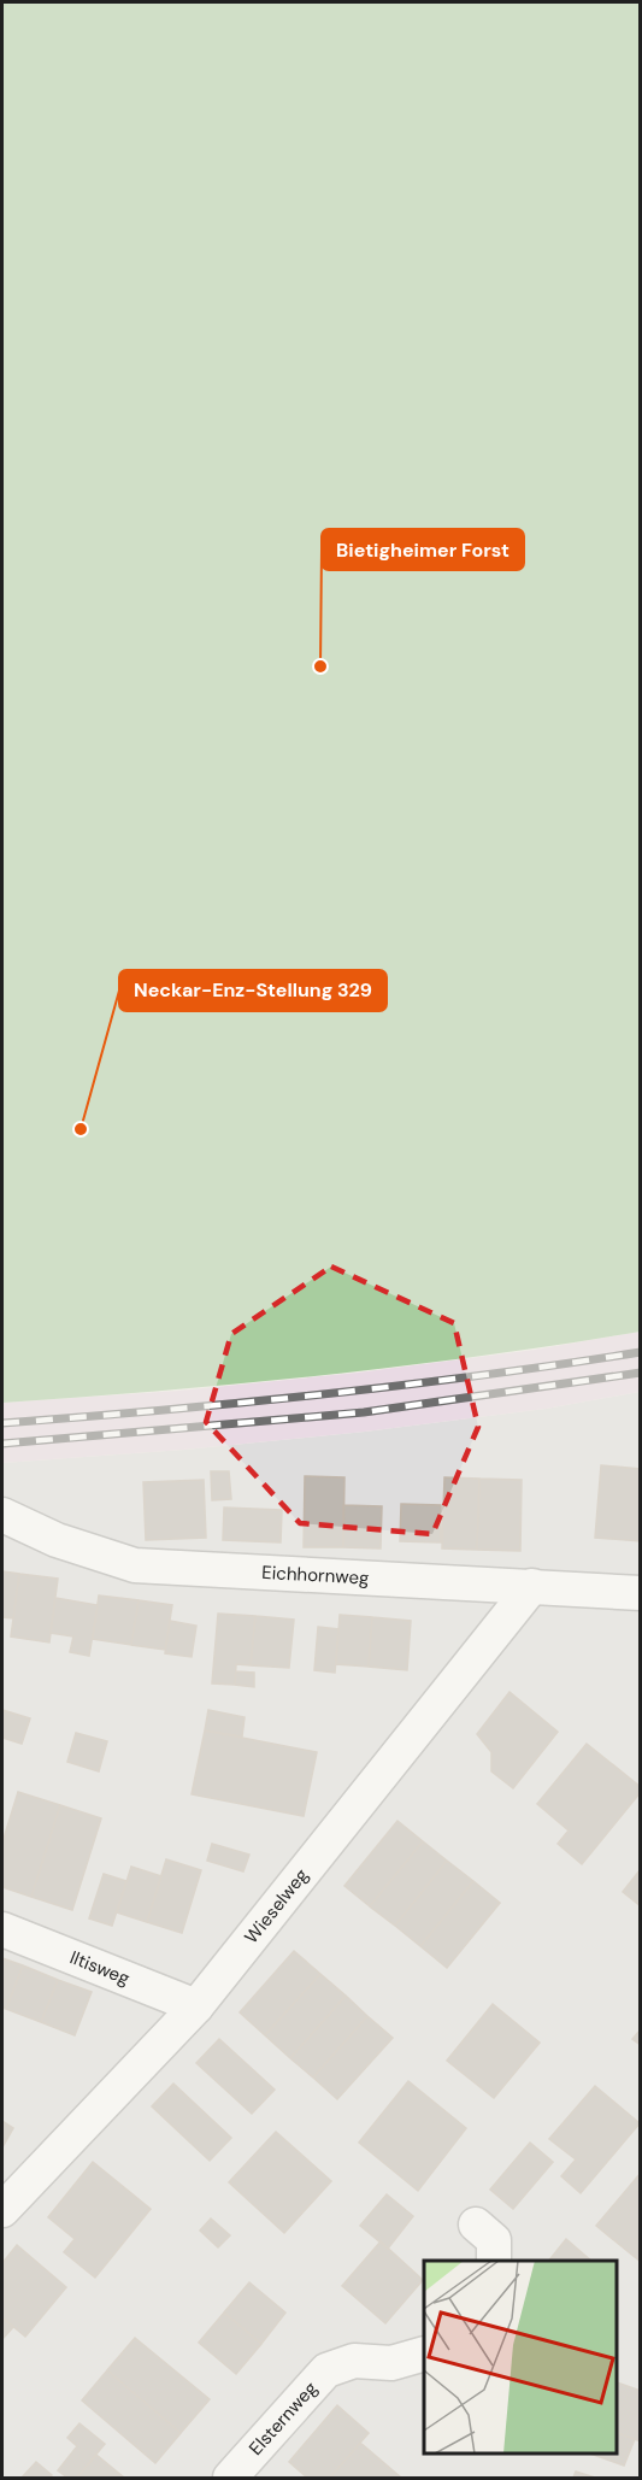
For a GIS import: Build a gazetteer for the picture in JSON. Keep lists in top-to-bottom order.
{
  "streets": {
    "street": [
      "Eichhornweg",
      "Wieselweg",
      "Iltisweg",
      "Elsternweg"
    ]
  },
  "crossings": [
    ["Eichhornweg", "Wieselweg"],
    ["Wieselweg", "Iltisweg"]
  ],
  "places": ["Bietigheimer Forst", "Neckar-Enz-Stellung 329"]
}
